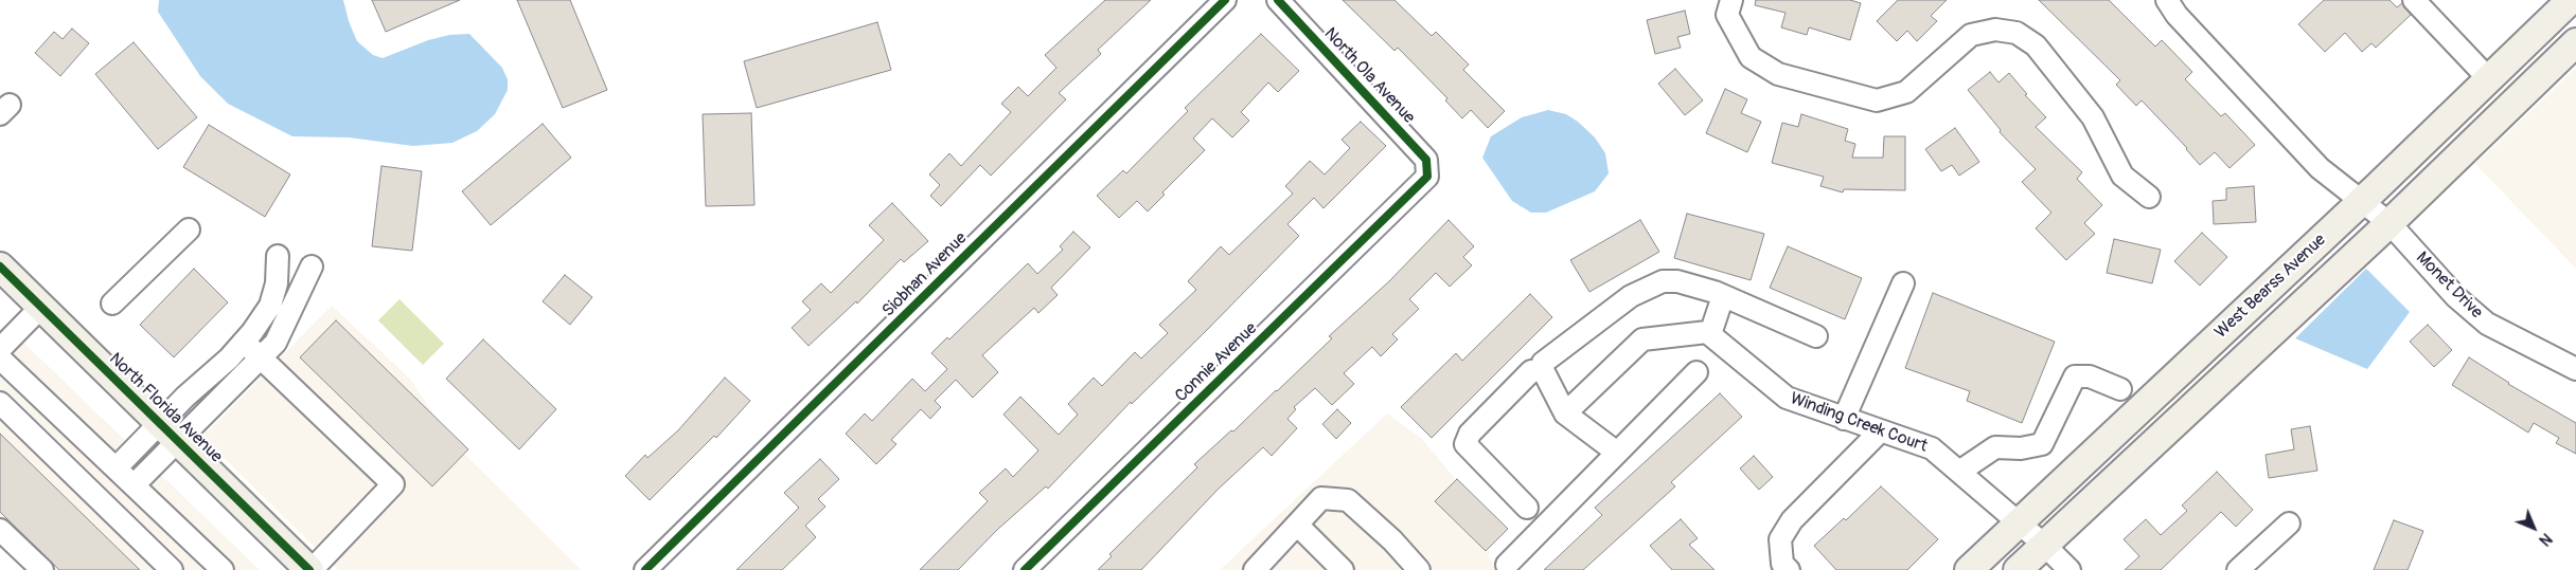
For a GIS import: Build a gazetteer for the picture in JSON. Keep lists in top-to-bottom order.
{
  "streets": {
    "main road": ["West Bearss Avenue", "North Florida Avenue"],
    "street": [
      "North Ola Avenue",
      "Siobhan Avenue",
      "Monet Drive",
      "Connie Avenue",
      "Winding Creek Court"
    ]
  },
  "crossings": [
    ["North Ola Avenue", "Connie Avenue"],
    ["Monet Drive", "West Bearss Avenue"],
    ["West Bearss Avenue", "Winding Creek Court"]
  ],
  "north": "bottom right"
}
